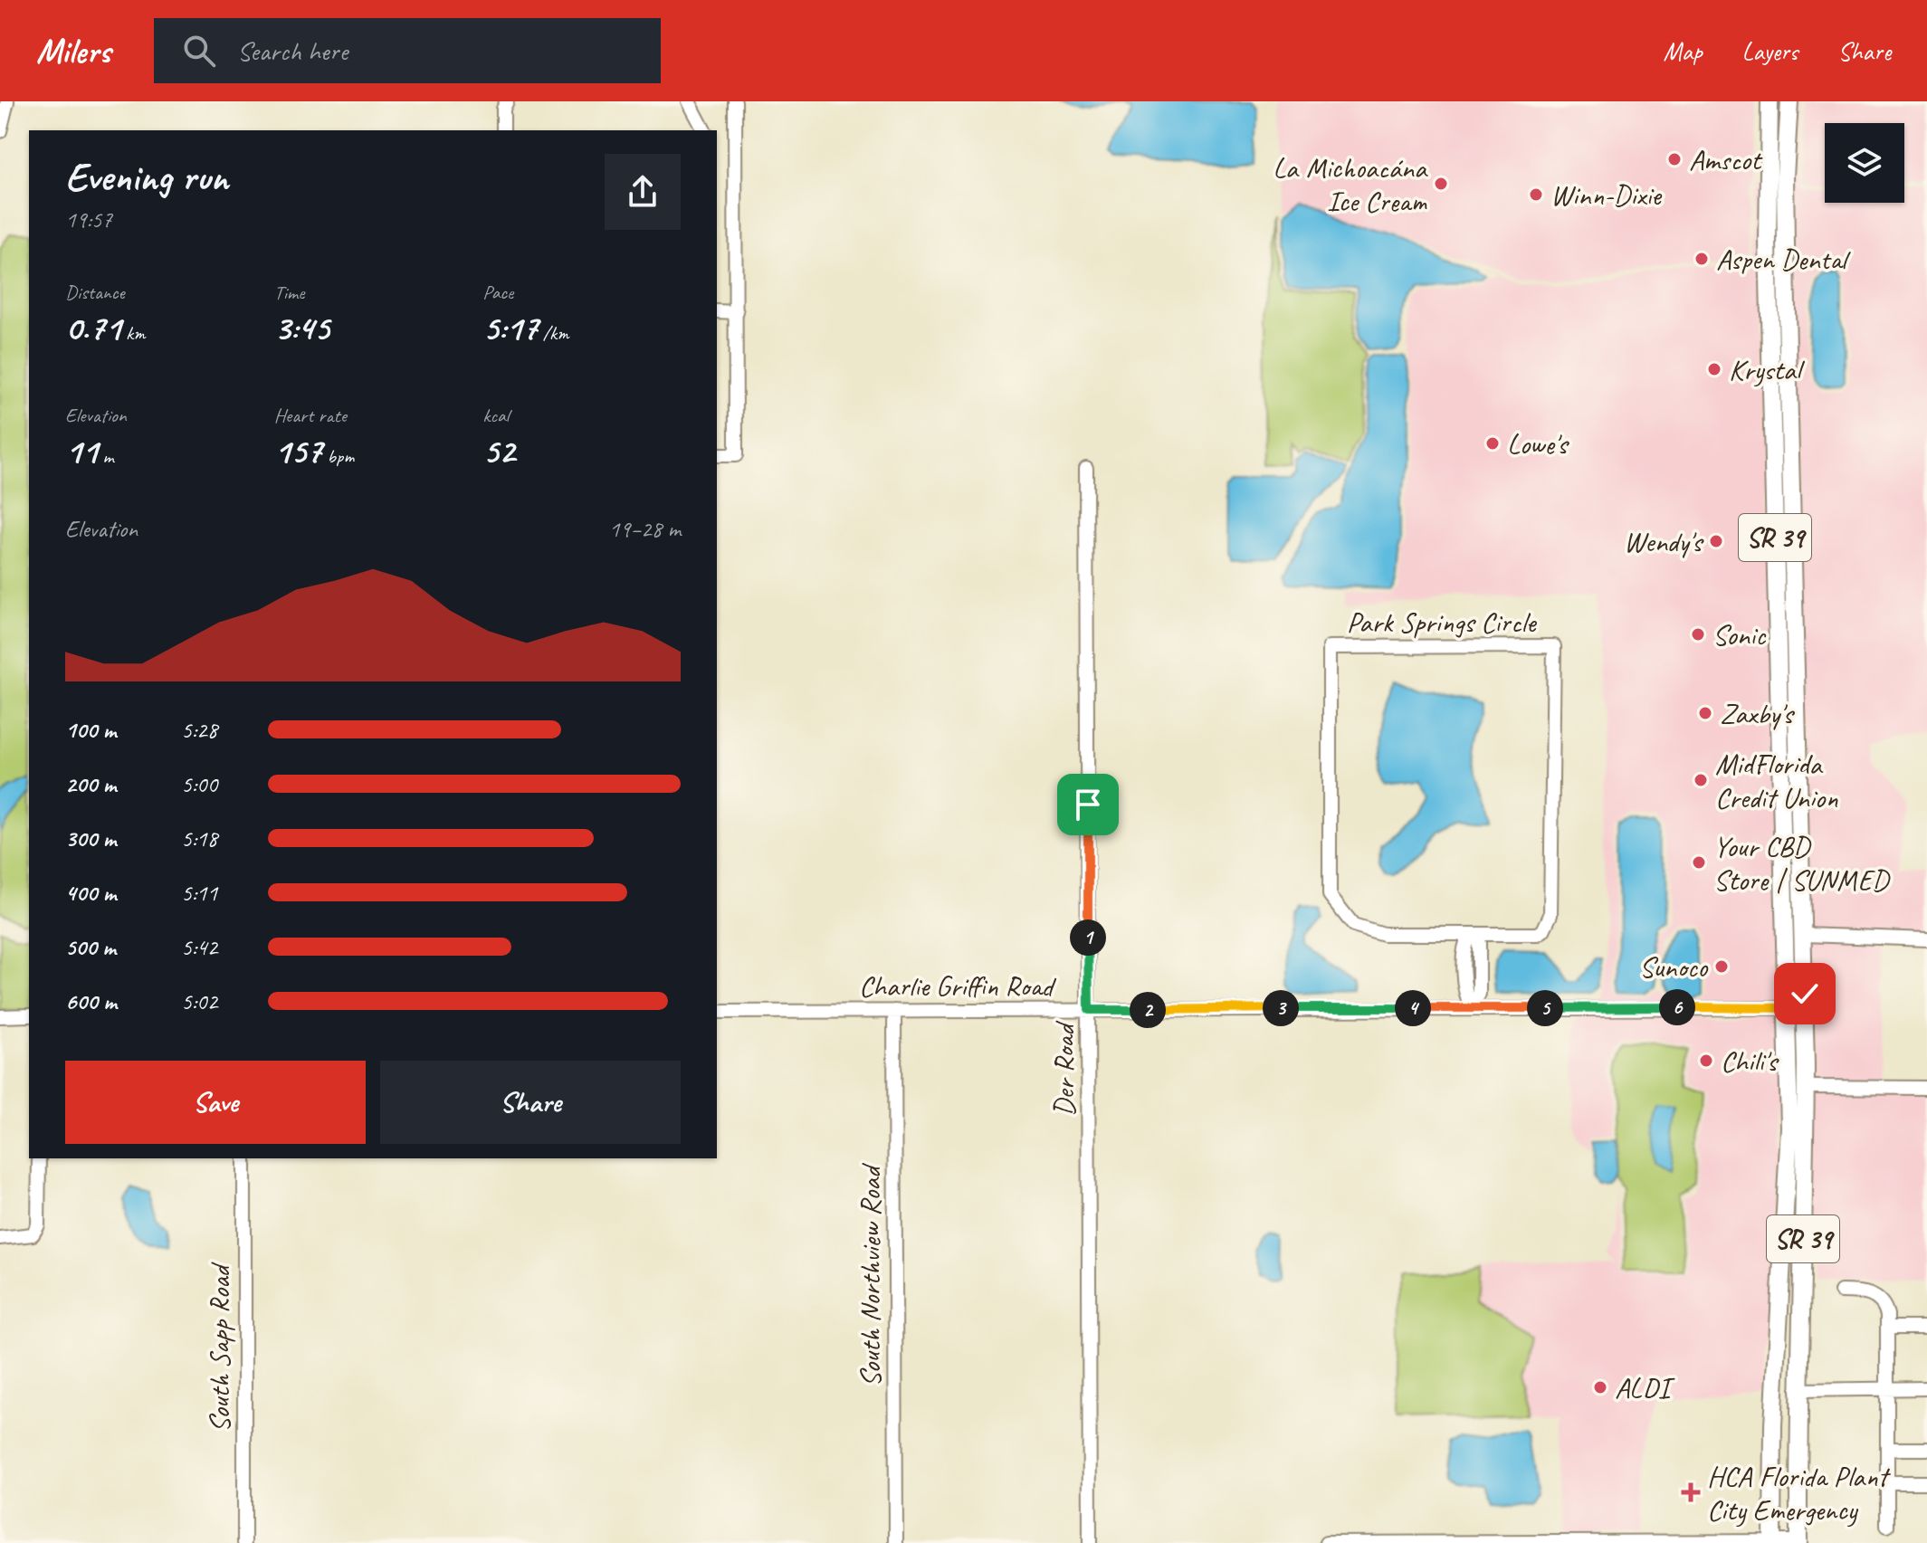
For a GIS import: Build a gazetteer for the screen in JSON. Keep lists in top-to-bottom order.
{
  "streets": {
    "main road": ["SR 39"],
    "street": [
      "Park Springs Circle",
      "Charlie Griffin Road",
      "Der Road",
      "South Northview Road",
      "South Sapp Road"
    ]
  },
  "crossings": [
    ["SR 39", "Charlie Griffin Road"],
    ["Charlie Griffin Road", "Der Road"],
    ["Charlie Griffin Road", "South Northview Road"]
  ],
  "places": {
    "other": [
      "Amscot",
      "La Michoacána Ice Cream",
      "Winn-Dixie",
      "Aspen Dental",
      "Krystal",
      "Lowe's",
      "Wendy's",
      "Sonic",
      "Zaxby's",
      "MidFlorida Credit Union",
      "Your CBD Store | SUNMED",
      "Sunoco",
      "Chili's",
      "ALDI"
    ],
    "health": ["HCA Florida Plant City Emergency"]
  },
  "page": {
    "header": "Milers",
    "search": "Search here",
    "nav": ["Map", "Layers", "Share"],
    "heading": ["Evening run", "19:57"],
    "stats": [
      ["Distance", "0.71 km"],
      ["Time", "3:45"],
      ["Pace", "5:17 /km"],
      ["Elevation", "11 m"],
      ["Heart rate", "157 bpm"],
      ["kcal", "52"]
    ],
    "chart": ["Elevation", "19–28 m"],
    "list": [
      {
        "name": "100 m",
        "note": "5:28"
      },
      {
        "name": "200 m",
        "note": "5:00"
      },
      {
        "name": "300 m",
        "note": "5:18"
      },
      {
        "name": "400 m",
        "note": "5:11"
      },
      {
        "name": "500 m",
        "note": "5:42"
      },
      {
        "name": "600 m",
        "note": "5:02"
      }
    ],
    "pins": [
      "1",
      "6",
      "3",
      "4",
      "5",
      "2"
    ],
    "buttons": ["Save", "Share"]
  }
}
